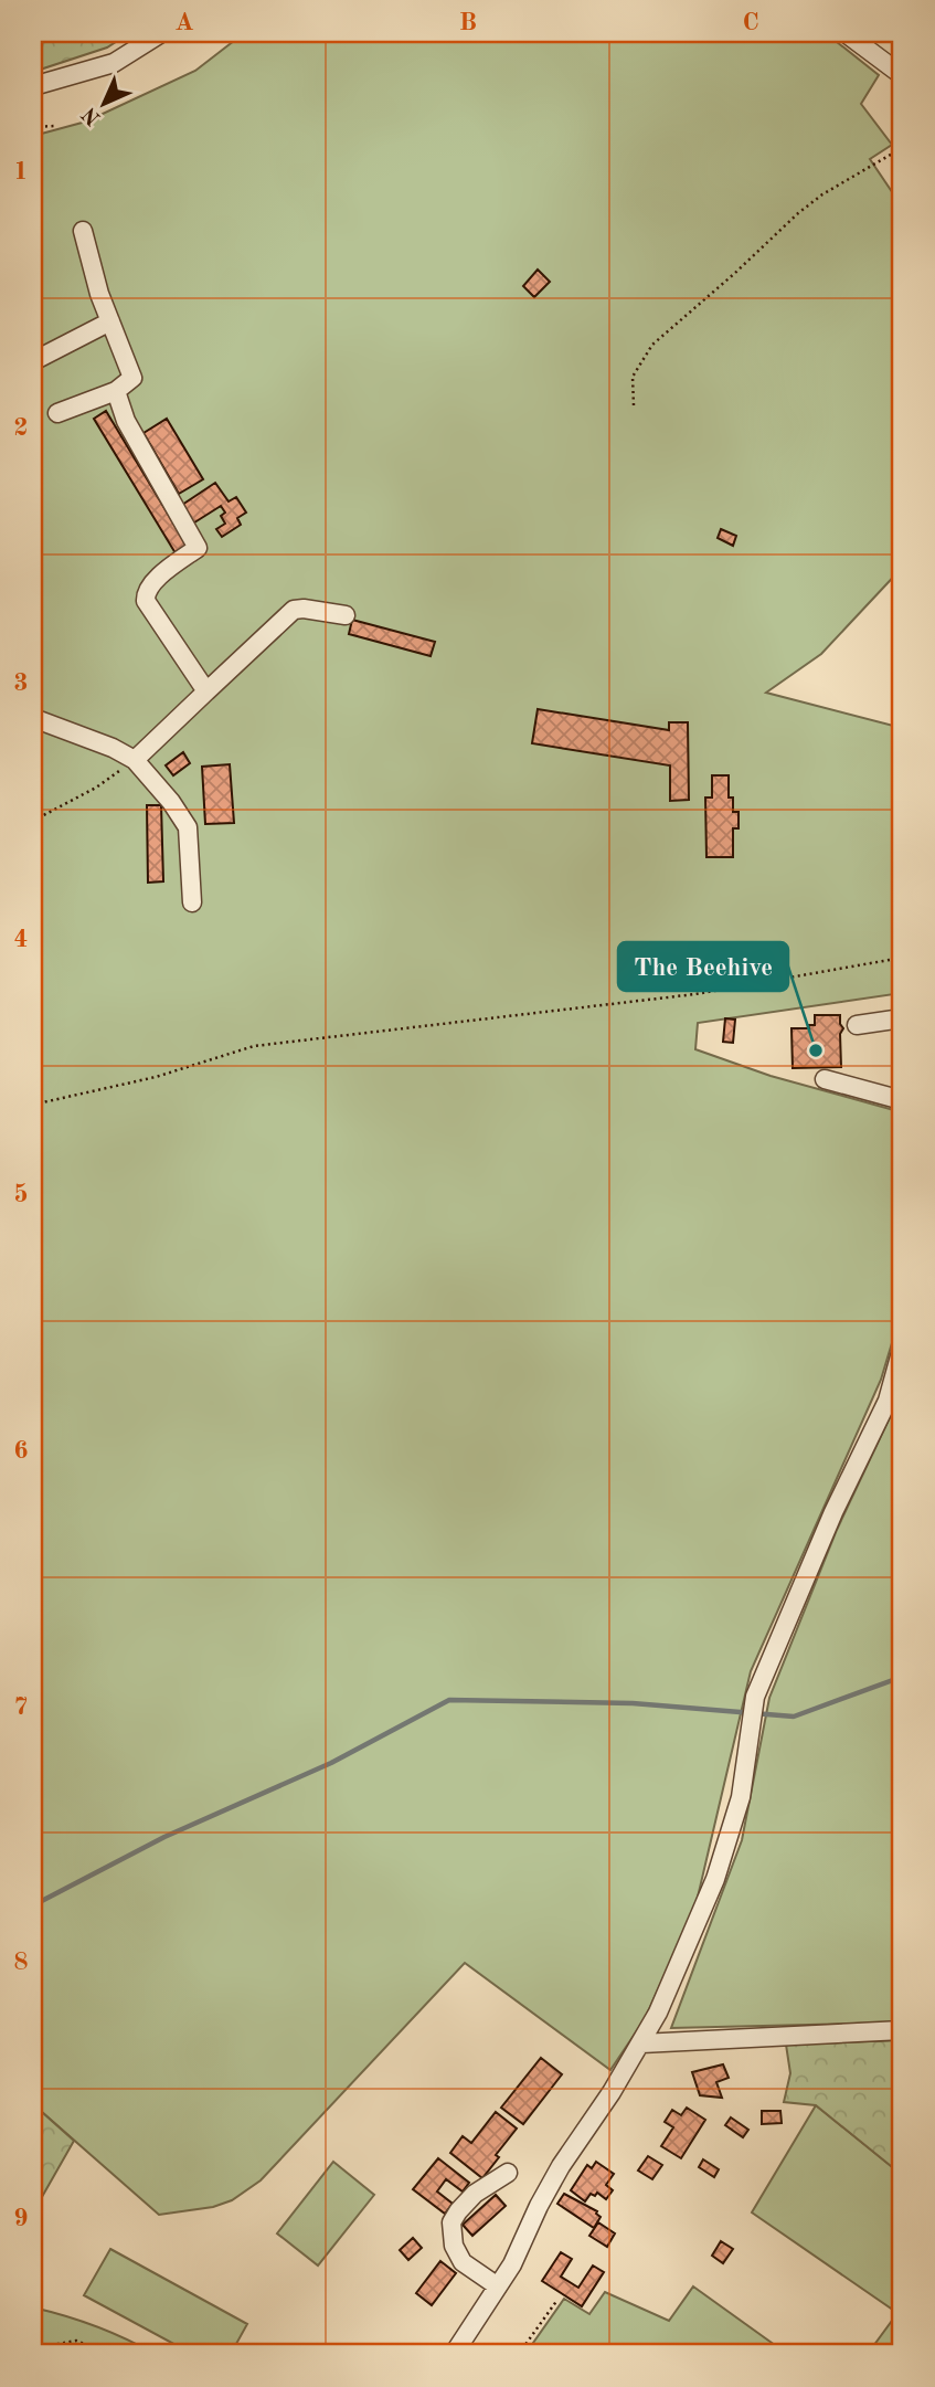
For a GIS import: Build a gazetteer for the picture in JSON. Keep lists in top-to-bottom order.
{
  "places": ["The Beehive"],
  "north": "bottom left",
  "grid": {
    "columns": ["A", "B", "C"],
    "rows": [
      "1",
      "2",
      "3",
      "4",
      "5",
      "6",
      "7",
      "8",
      "9"
    ]
  }
}
